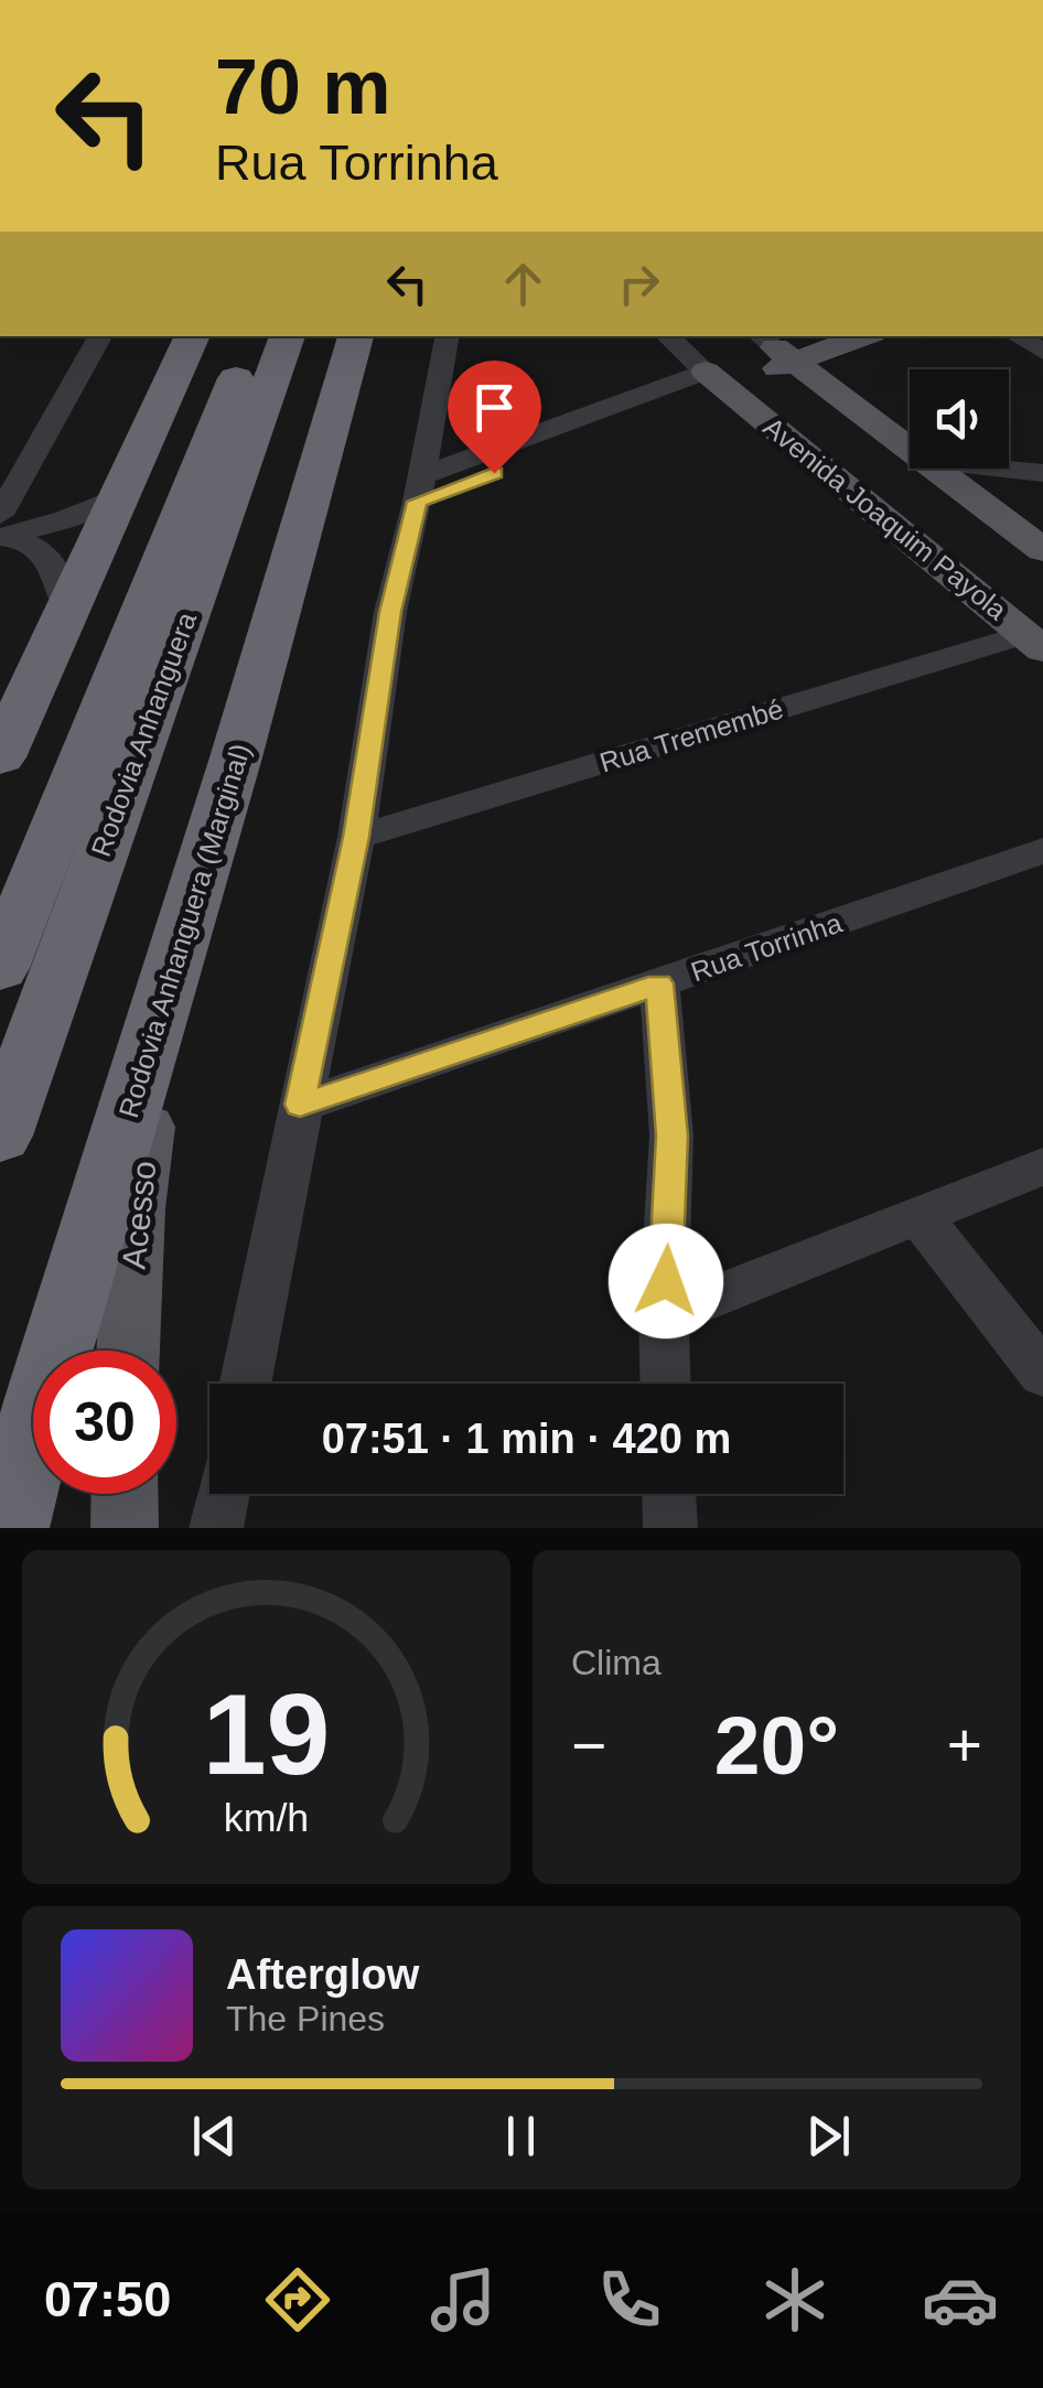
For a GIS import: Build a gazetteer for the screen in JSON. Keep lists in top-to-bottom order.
{
  "streets": {
    "highway": ["Rodovia Anhanguera", "Rodovia Anhanguera (Marginal)"],
    "main road": ["Avenida Joaquim Payola", "Acesso"],
    "street": ["Rua Tremembé", "Rua Torrinha"]
  },
  "crossings": [
    ["Avenida Joaquim Payola", "Rua Tremembé"],
    ["Rodovia Anhanguera (Marginal)", "Acesso"]
  ],
  "page": {
    "turn": ["70 m", "Rua Torrinha"],
    "limit": "30",
    "trip": "07:51 · 1 min · 420 m",
    "tile": "Clima",
    "heat": ["−", "20°", "+"],
    "song": ["Afterglow", "The Pines"],
    "tabs": "07:50",
    "gauge": ["19", "km/h"]
  }
}
